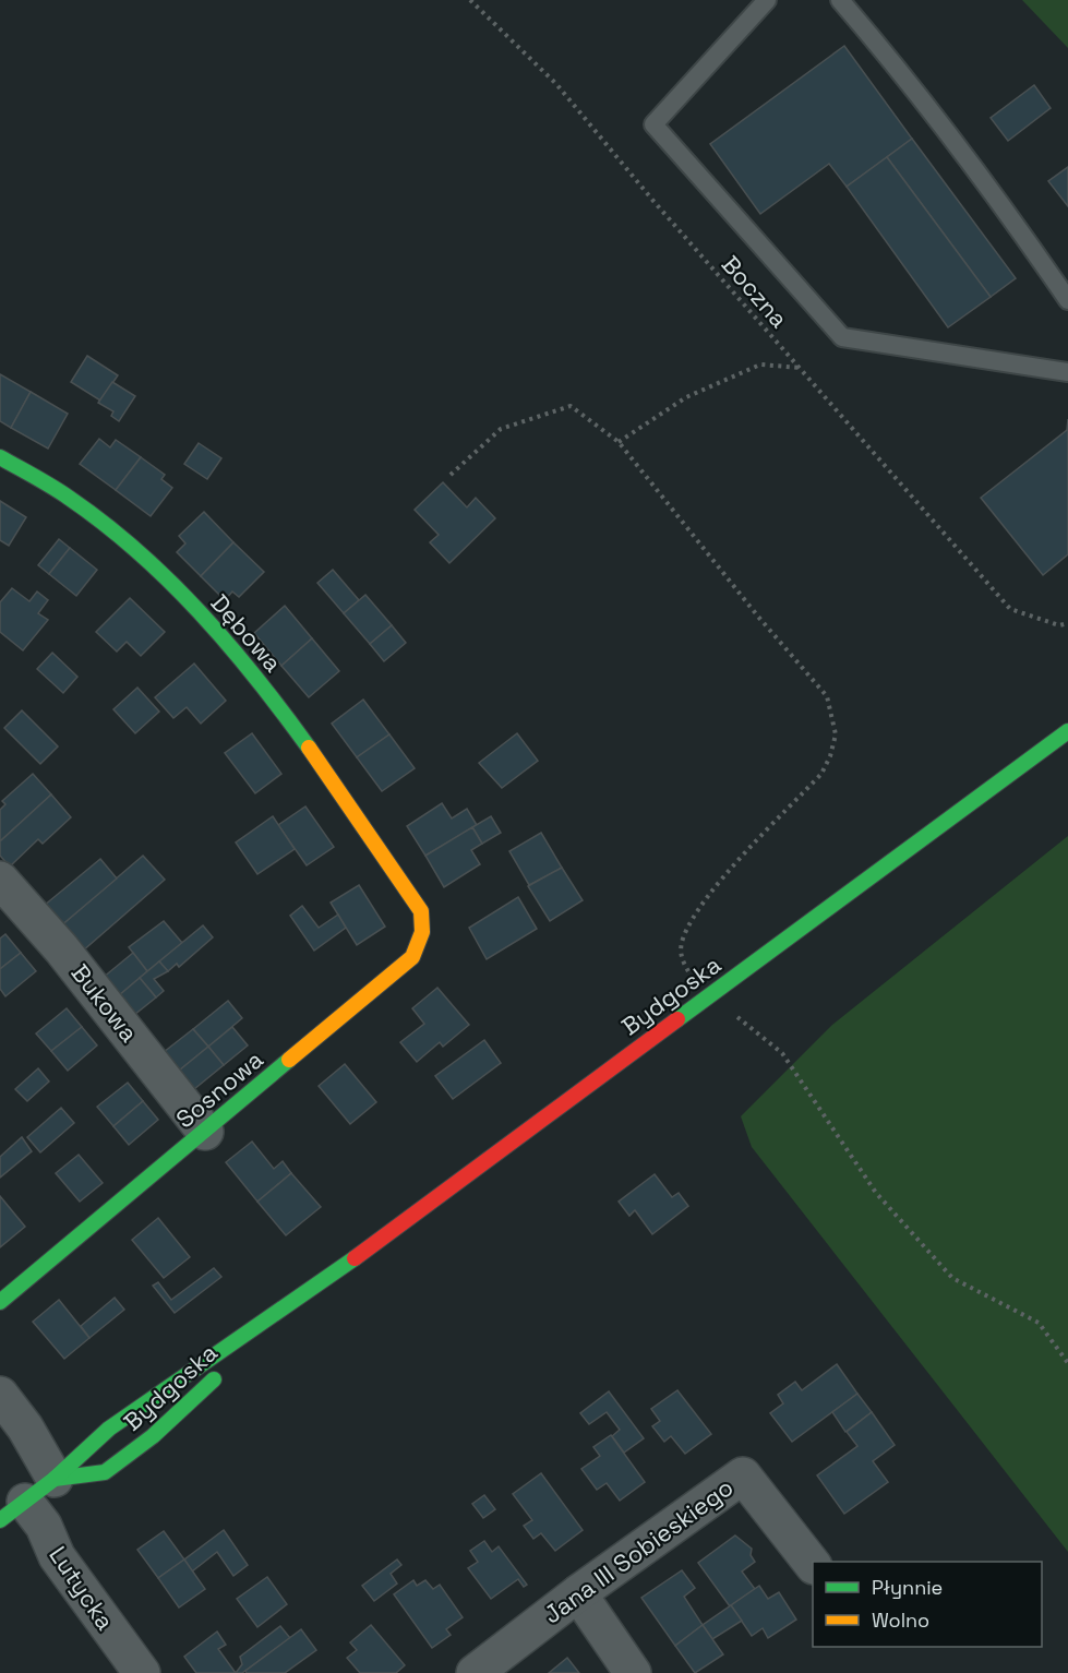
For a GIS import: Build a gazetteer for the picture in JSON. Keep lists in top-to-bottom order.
{
  "streets": {
    "street": [
      "Dębowa",
      "Bydgoska",
      "Bukowa",
      "Sosnowa",
      "Jana III Sobieskiego",
      "Lutycka"
    ],
    "path": ["Boczna"]
  },
  "crossings": [
    ["Dębowa", "Sosnowa"],
    ["Bydgoska", "Lutycka"],
    ["Bukowa", "Sosnowa"]
  ],
  "legend": ["Płynnie", "Wolno"]
}
